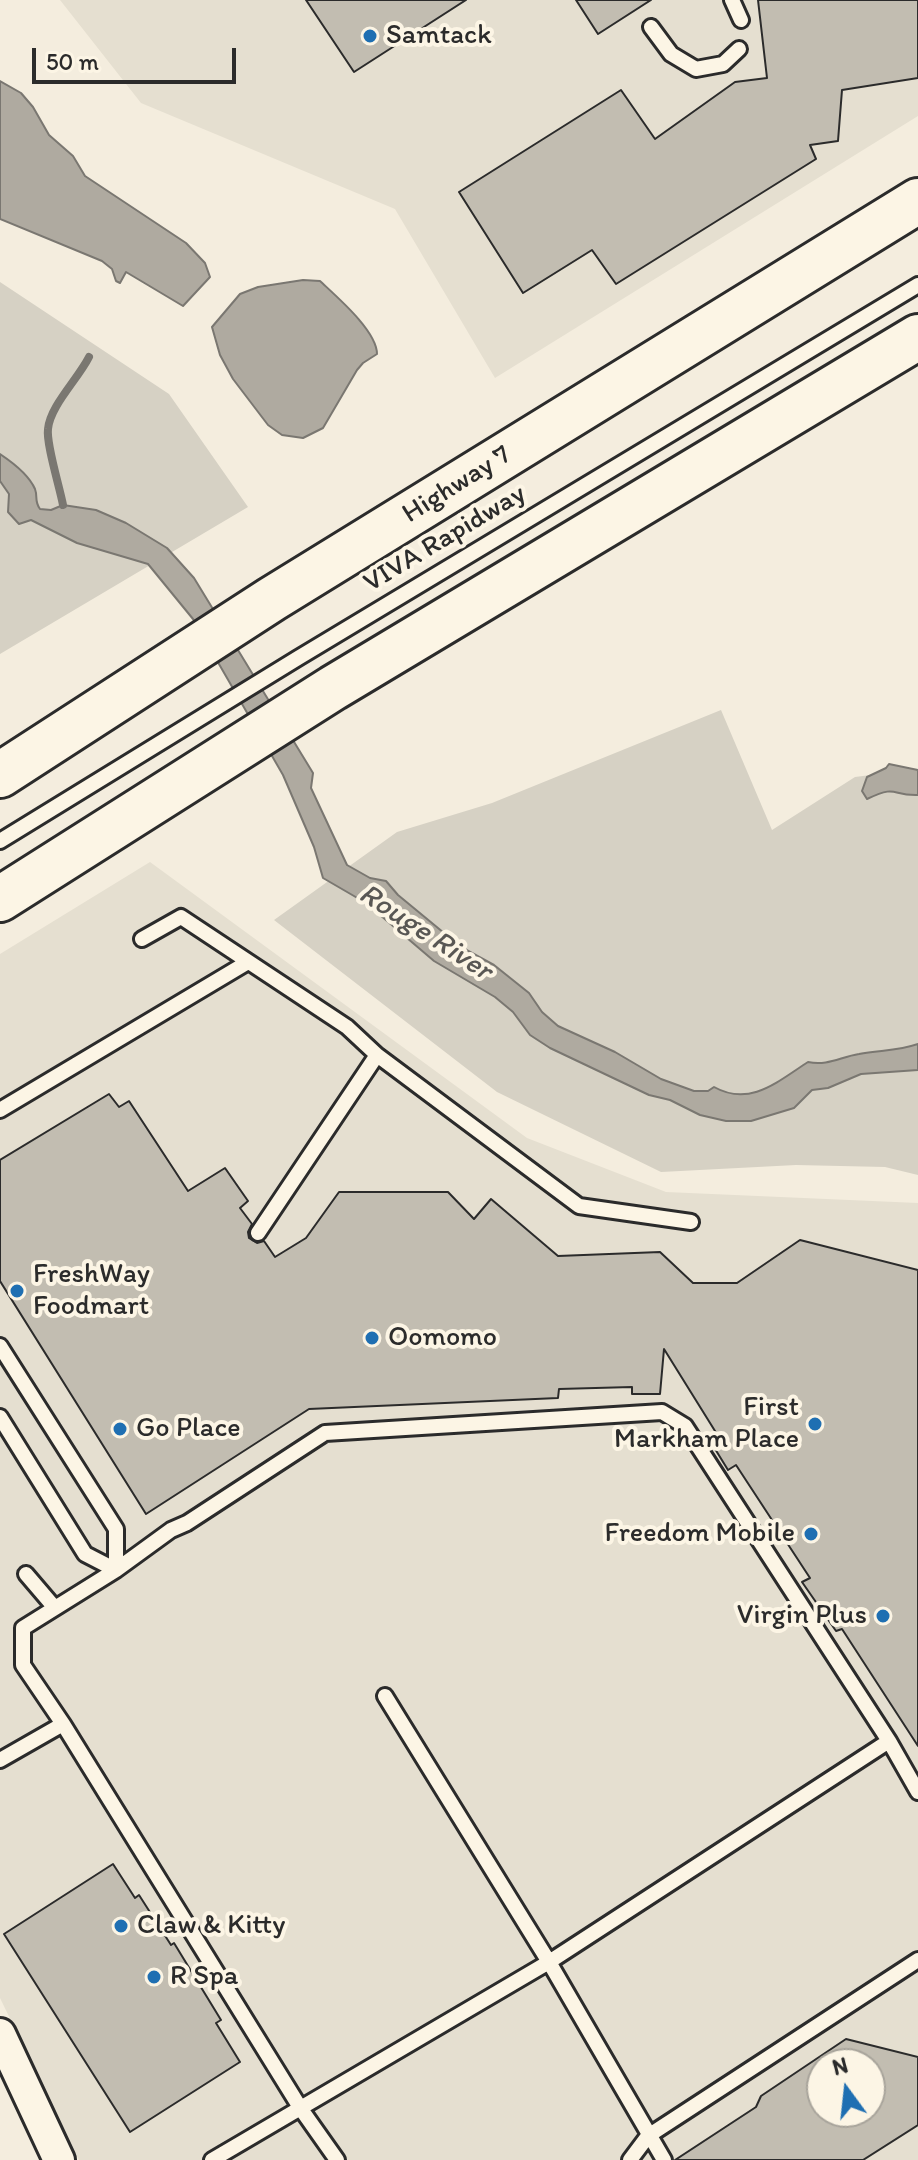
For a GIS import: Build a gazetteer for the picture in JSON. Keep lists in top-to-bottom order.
{
  "streets": {
    "main road": ["Highway 7"],
    "lane": ["VIVA Rapidway"]
  },
  "water": ["Rouge River"],
  "places": [
    "Samtack",
    "FreshWay Foodmart",
    "Oomomo",
    "First Markham Place",
    "Go Place",
    "Freedom Mobile",
    "Virgin Plus",
    "Claw & Kitty",
    "R Spa"
  ],
  "scale_bar": "50 m",
  "north": "top"
}
